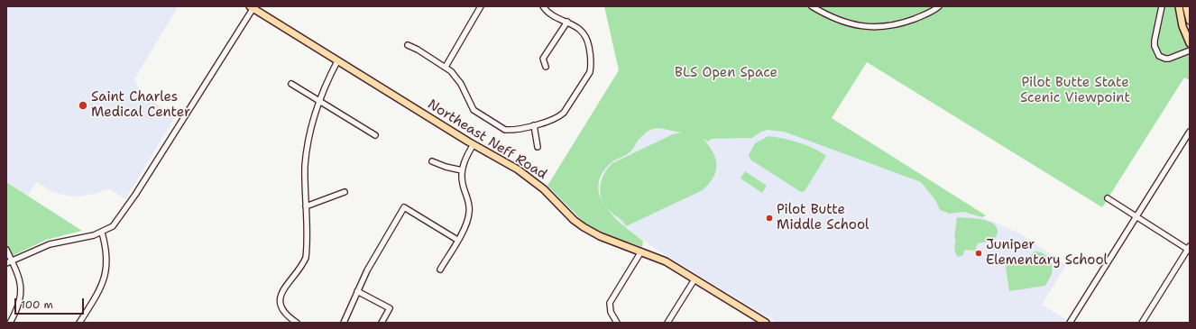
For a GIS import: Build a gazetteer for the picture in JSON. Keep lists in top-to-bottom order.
{
  "streets": {
    "main road": ["Northeast Neff Road"]
  },
  "parks": ["BLS Open Space", "Pilot Butte State Scenic Viewpoint"],
  "places": ["Saint Charles Medical Center", "Pilot Butte Middle School", "Juniper Elementary School"],
  "scale_bar": "100 m"
}
